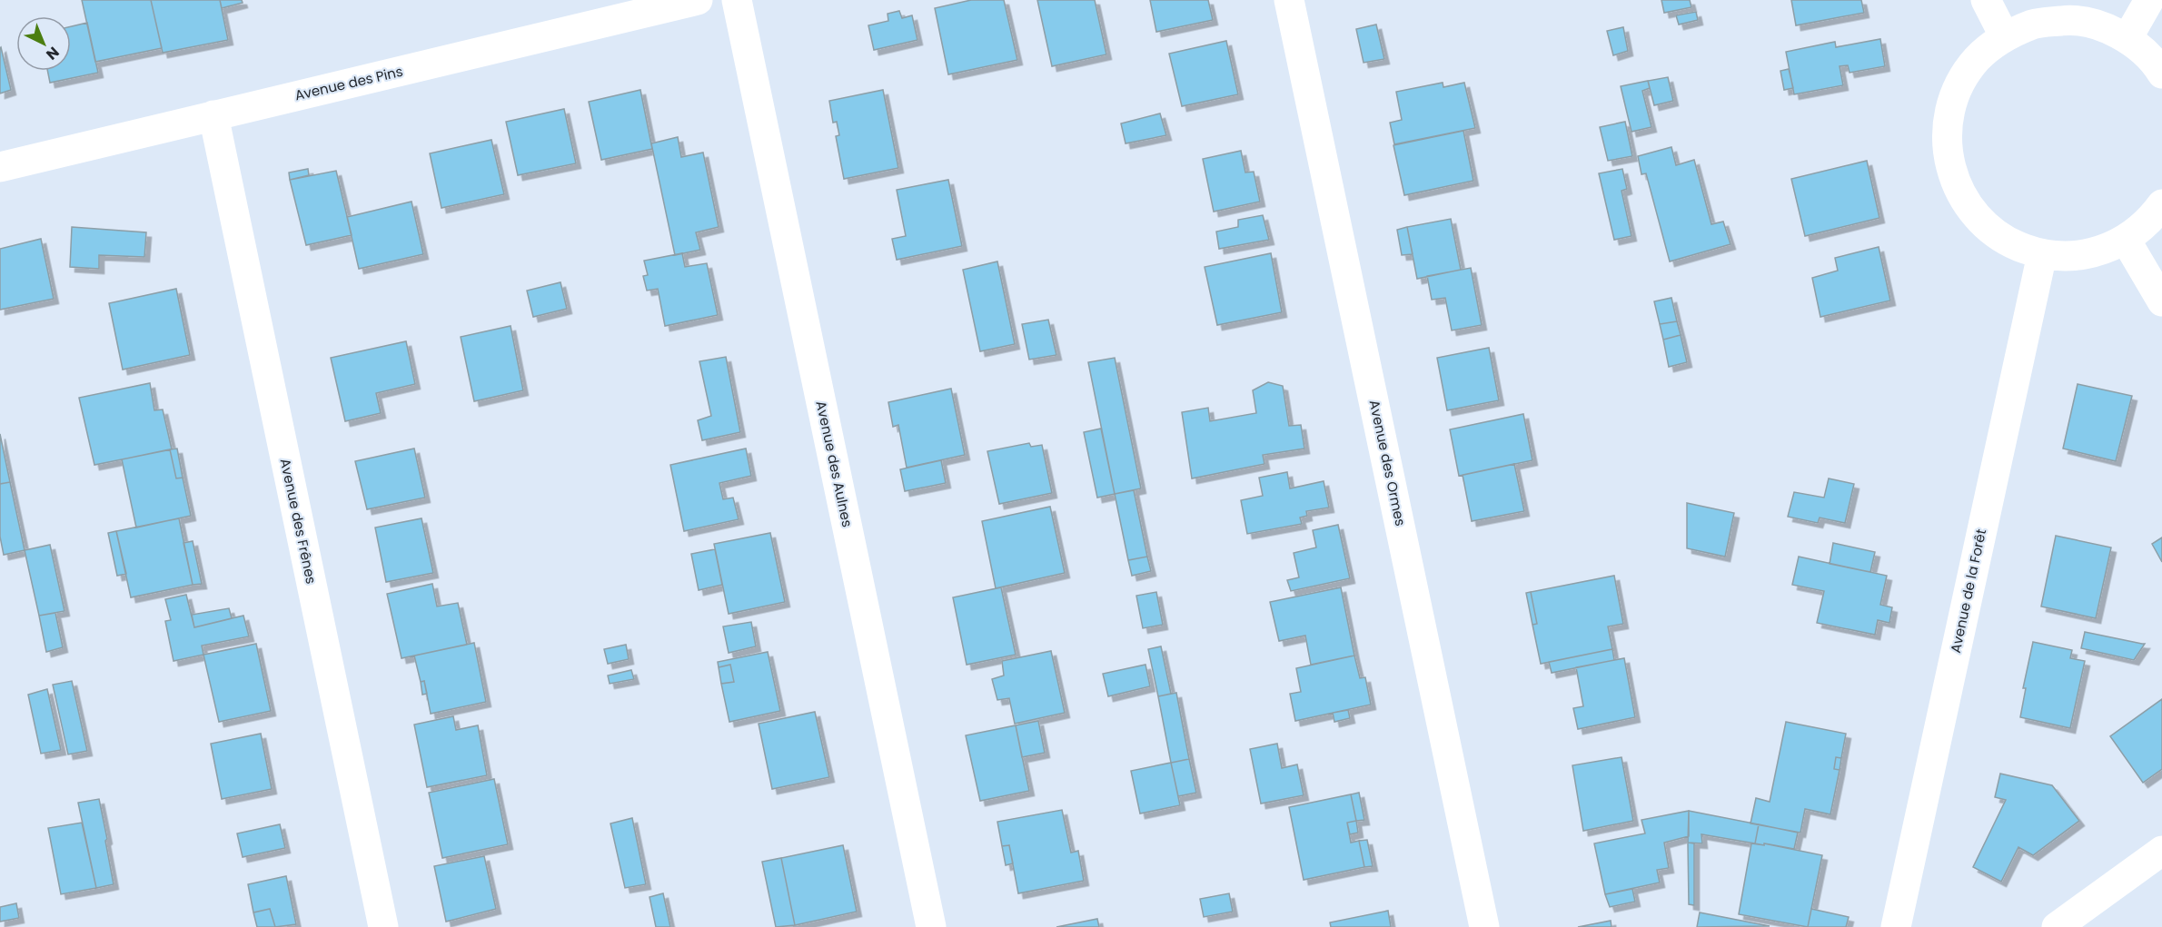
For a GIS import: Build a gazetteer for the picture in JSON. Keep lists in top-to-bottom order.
{
  "streets": {
    "street": [
      "Avenue des Pins",
      "Avenue des Ormes",
      "Avenue des Aulnes",
      "Avenue des Frênes",
      "Avenue de la Forêt"
    ]
  },
  "crossings": [
    ["Avenue des Pins", "Avenue des Frênes"]
  ],
  "north": "bottom right"
}
